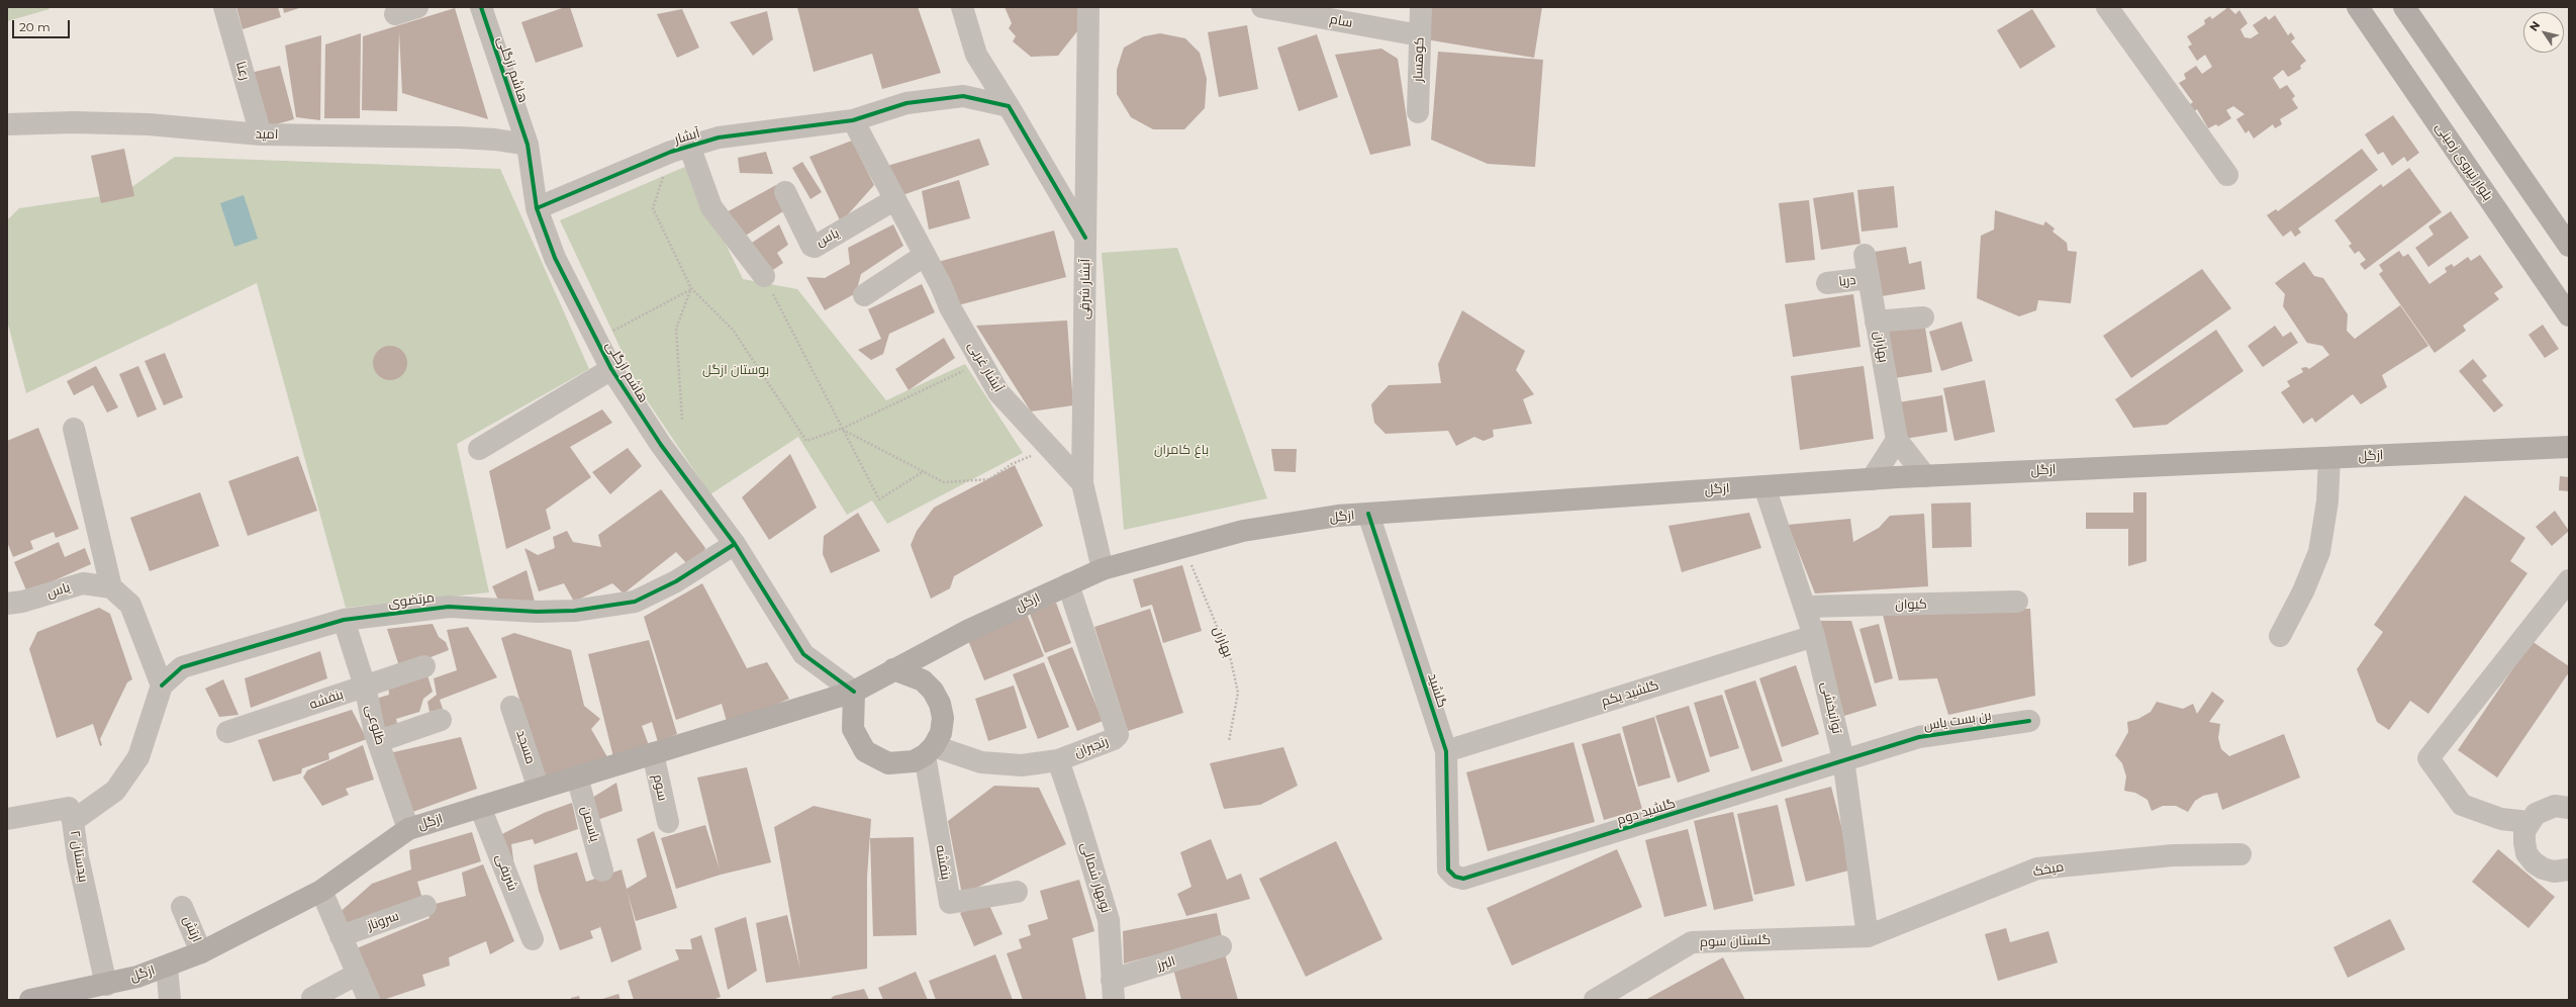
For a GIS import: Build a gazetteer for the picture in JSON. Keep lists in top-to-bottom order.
{
  "streets": {
    "main road": ["بلوار نیروی زمینی", "ازگل"],
    "street": [
      "سام",
      "کوهسار",
      "هاشم ازگلی",
      "رعنا",
      "امید",
      "آبشار",
      "یاس",
      "دریا",
      "آبشار شرقی",
      "بهاران",
      "آبشار غربی",
      "مرتضوی",
      "کیوان",
      "گلشید",
      "گلشيد يكم",
      "بنفشه",
      "توانبخشی",
      "بن بست یاس",
      "طلوعی",
      "مسجد",
      "رنجبران",
      "سوم",
      "گلشيد دوم",
      "یاسمن",
      "بیدستان ۲",
      "میخک",
      "شریفی",
      "نوبهار شمالی",
      "سروناز",
      "ارتش",
      "گلستان سوم",
      "البرز"
    ]
  },
  "crossings": [
    ["سام", "کوهسار"],
    ["هاشم ازگلی", "امید"],
    ["هاشم ازگلی", "آبشار"],
    ["هاشم ازگلی", "ازگل"],
    ["هاشم ازگلی", "مرتضوی"],
    ["هاشم ازگلی", "بنفشه"],
    ["هاشم ازگلی", "رنجبران"],
    ["رعنا", "امید"],
    ["یاس", "آبشار غربی"],
    ["دریا", "بهاران"],
    ["آبشار شرقی", "آبشار غربی"],
    ["آبشار شرقی", "ازگل"],
    ["بهاران", "ازگل"],
    ["ازگل", "گلشید"],
    ["ازگل", "بنفشه"],
    ["ازگل", "توانبخشی"],
    ["ازگل", "طلوعی"],
    ["ازگل", "مسجد"],
    ["ازگل", "رنجبران"],
    ["ازگل", "سوم"],
    ["ازگل", "یاسمن"],
    ["ازگل", "بیدستان ۲"],
    ["ازگل", "شریفی"],
    ["ازگل", "ارتش"],
    ["مرتضوی", "طلوعی"],
    ["مرتضوی", "بیدستان ۲"],
    ["کیوان", "توانبخشی"],
    ["گلشید", "گلشيد يكم"],
    ["گلشید", "گلشيد دوم"],
    ["گلشيد يكم", "توانبخشی"],
    ["بنفشه", "طلوعی"],
    ["بنفشه", "رنجبران"],
    ["توانبخشی", "بن بست یاس"],
    ["توانبخشی", "گلشيد دوم"],
    ["توانبخشی", "میخک"],
    ["توانبخشی", "گلستان سوم"],
    ["بن بست یاس", "گلشيد دوم"],
    ["رنجبران", "نوبهار شمالی"],
    ["میخک", "گلستان سوم"],
    ["نوبهار شمالی", "البرز"]
  ],
  "parks": ["بوستان ازگل", "باغ کامران"],
  "scale_bar": "20 m",
  "north": "top left"
}
